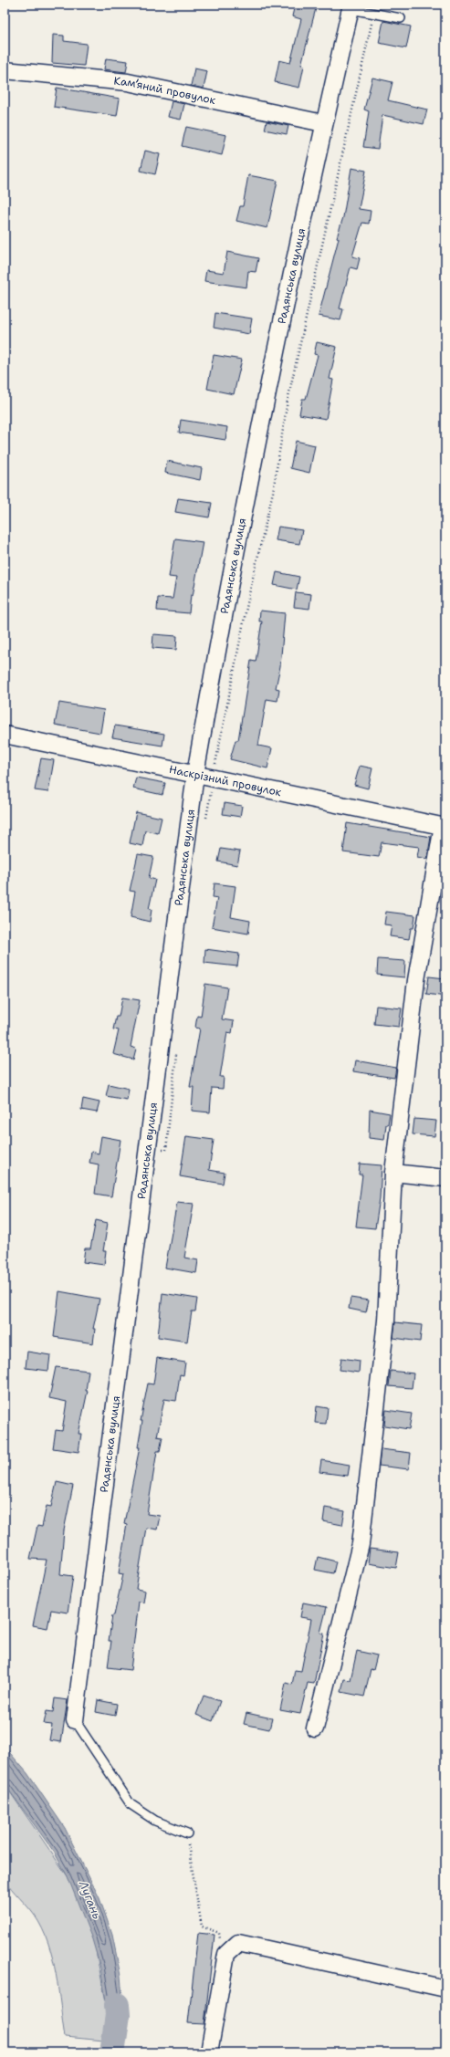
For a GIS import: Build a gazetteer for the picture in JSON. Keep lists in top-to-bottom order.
{
  "streets": {
    "street": ["Кам’яний провулок", "Радянська вулиця", "Наскрізний провулок"]
  },
  "crossings": [
    ["Кам’яний провулок", "Радянська вулиця"],
    ["Радянська вулиця", "Наскрізний провулок"]
  ],
  "water": ["Лугань"]
}
